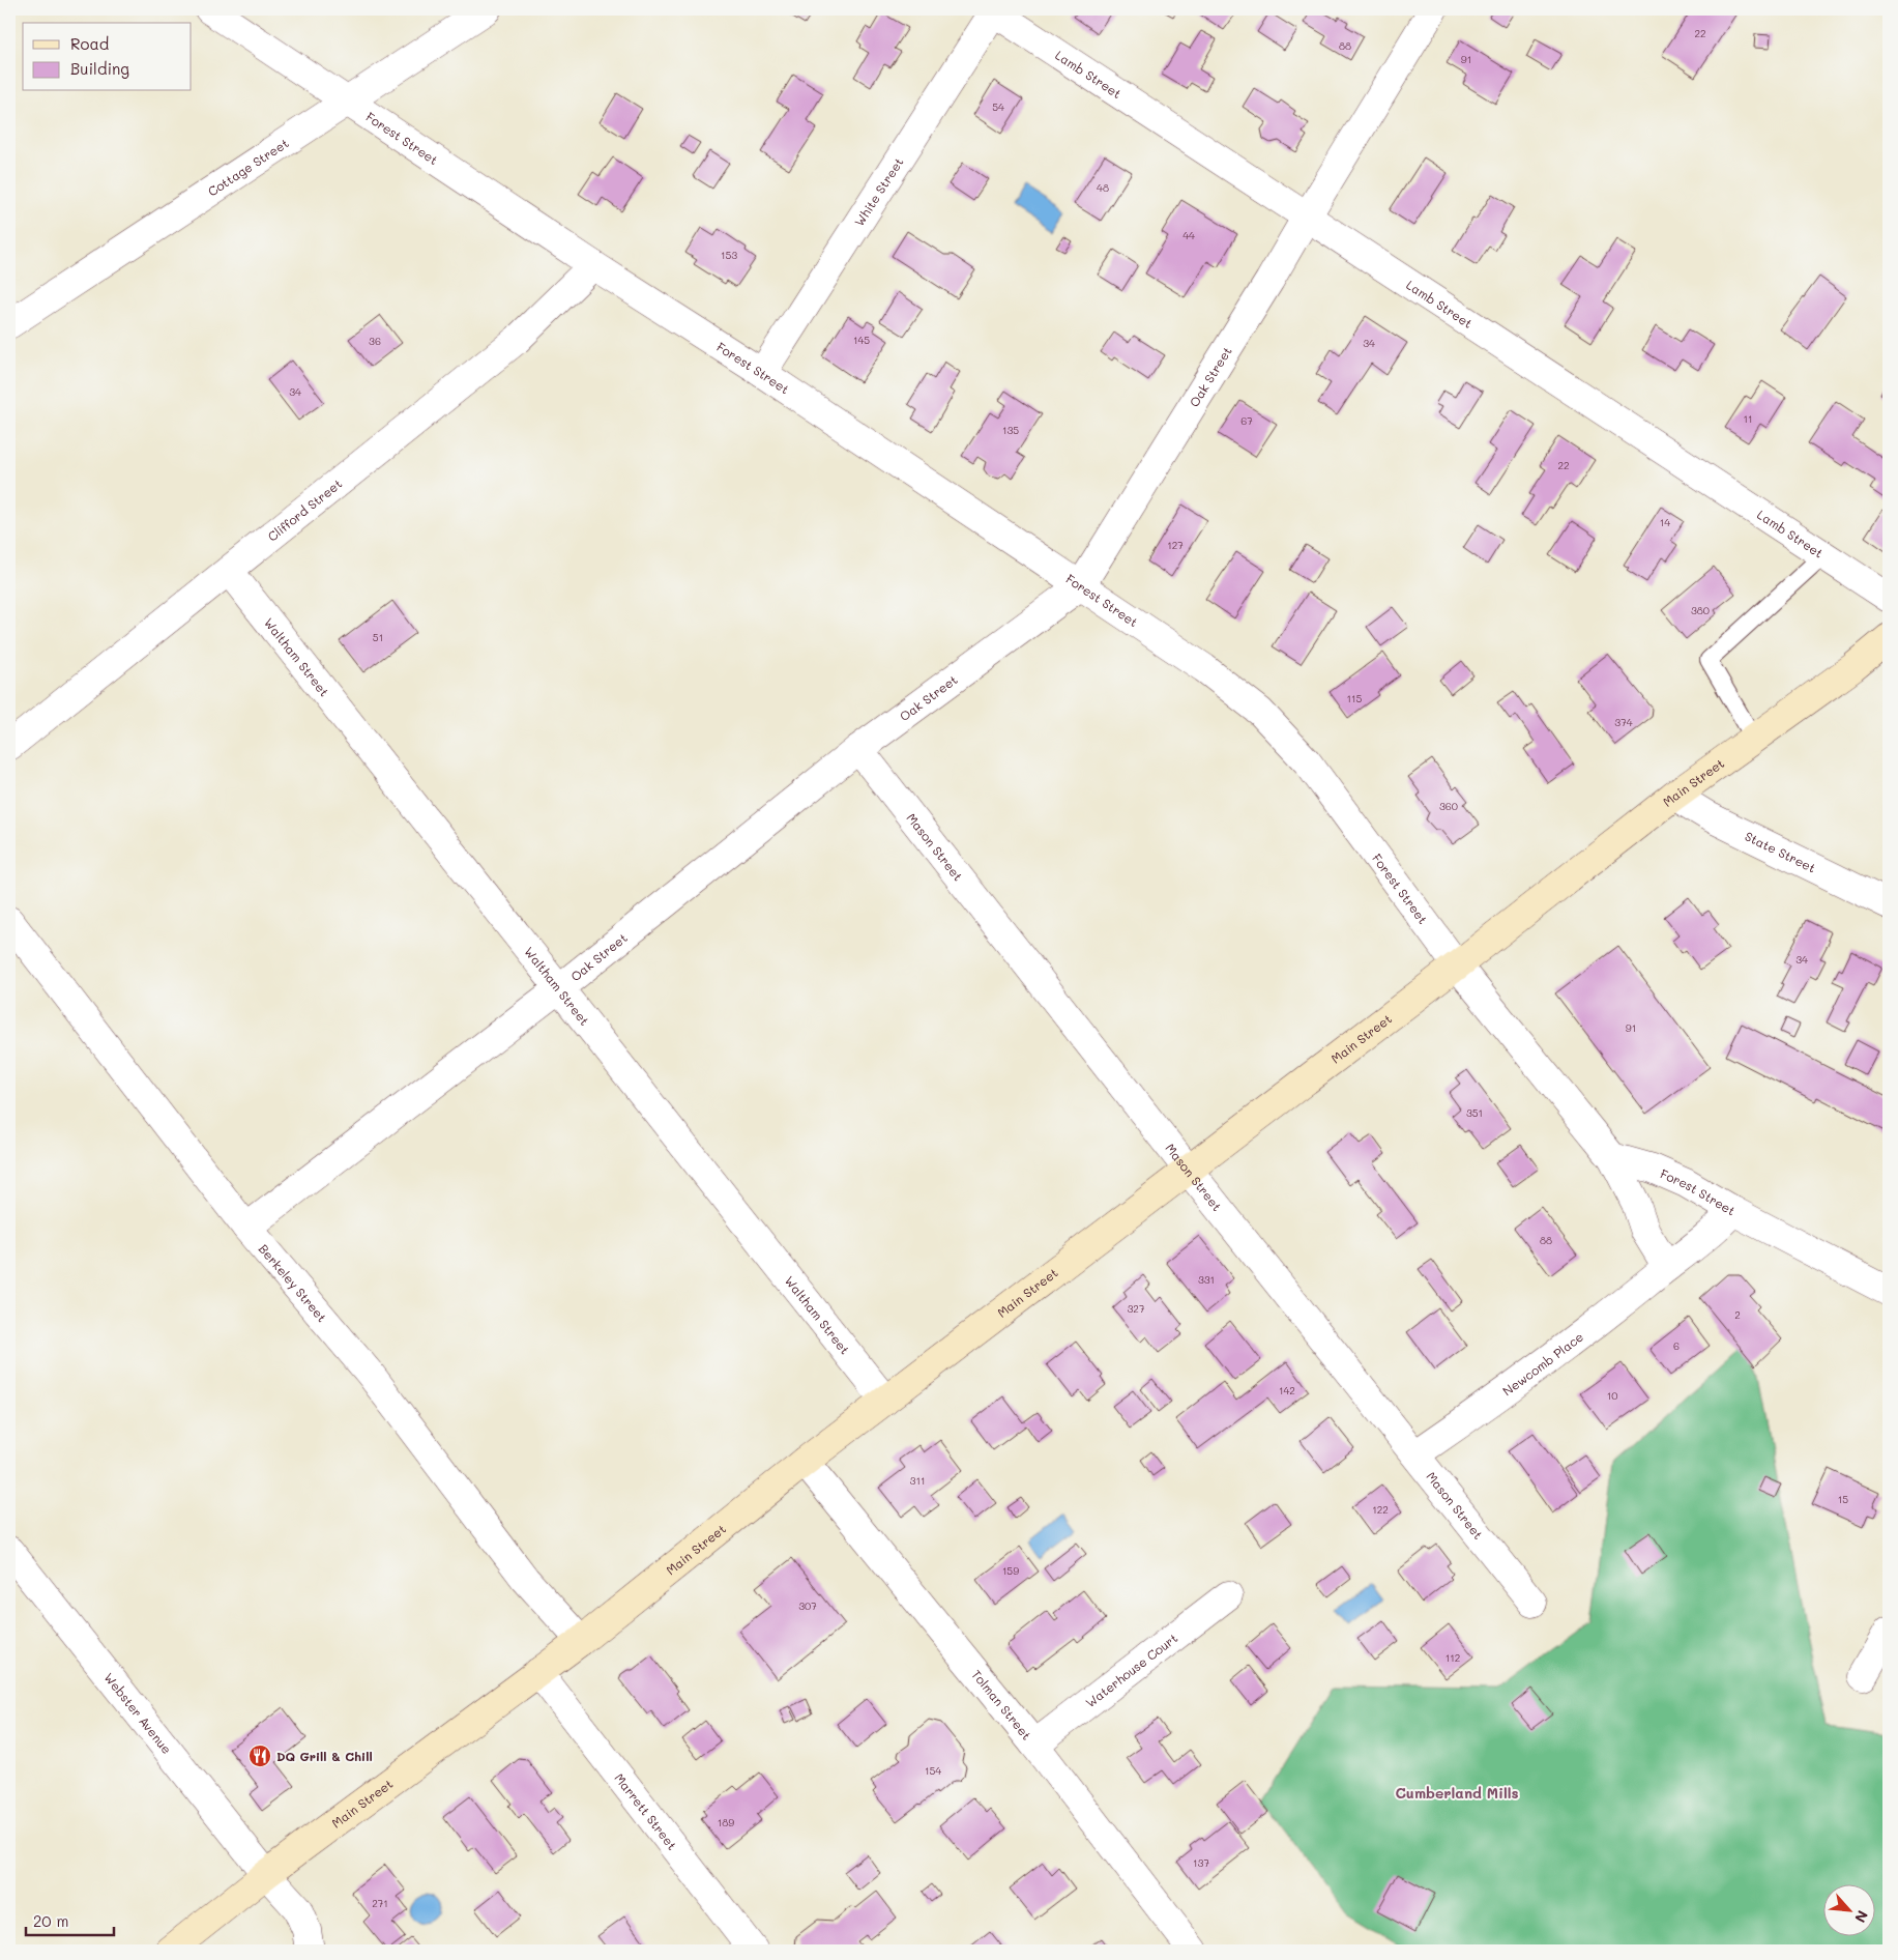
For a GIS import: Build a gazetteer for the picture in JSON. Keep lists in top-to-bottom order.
{
  "streets": {
    "main road": ["Main Street"],
    "street": [
      "Lamb Street",
      "Forest Street",
      "Cottage Street",
      "White Street",
      "Oak Street",
      "Clifford Street",
      "Waltham Street",
      "Mason Street",
      "State Street",
      "Berkeley Street",
      "Newcomb Place",
      "Waterhouse Court",
      "Tolman Street",
      "Webster Avenue",
      "Marrett Street"
    ]
  },
  "crossings": [
    ["Lamb Street", "White Street"],
    ["Lamb Street", "Oak Street"],
    ["Forest Street", "Cottage Street"],
    ["Forest Street", "White Street"],
    ["Forest Street", "Oak Street"],
    ["Forest Street", "Clifford Street"],
    ["Forest Street", "Main Street"],
    ["Forest Street", "Newcomb Place"],
    ["Oak Street", "Waltham Street"],
    ["Oak Street", "Mason Street"],
    ["Oak Street", "Berkeley Street"],
    ["Clifford Street", "Waltham Street"],
    ["Waltham Street", "Main Street"],
    ["Main Street", "Mason Street"],
    ["Main Street", "State Street"],
    ["Main Street", "Berkeley Street"],
    ["Main Street", "Tolman Street"],
    ["Main Street", "Webster Avenue"],
    ["Main Street", "Marrett Street"],
    ["Mason Street", "Newcomb Place"],
    ["Waterhouse Court", "Tolman Street"]
  ],
  "districts": ["Cumberland Mills"],
  "places": {
    "restaurant": ["DQ Grill & Chill"]
  },
  "house_numbers": [
    "22",
    "88",
    "91",
    "54",
    "48",
    "44",
    "153",
    "145",
    "36",
    "34",
    "34",
    "11",
    "67",
    "135",
    "22",
    "14",
    "127",
    "380",
    "51",
    "115",
    "374",
    "360",
    "34",
    "91",
    "351",
    "88",
    "331",
    "327",
    "2",
    "6",
    "142",
    "10",
    "311",
    "15",
    "122",
    "159",
    "307",
    "112",
    "154",
    "189",
    "137",
    "271"
  ],
  "legend": ["Road", "Building"],
  "scale_bar": "20 m",
  "north": "bottom right"
}
